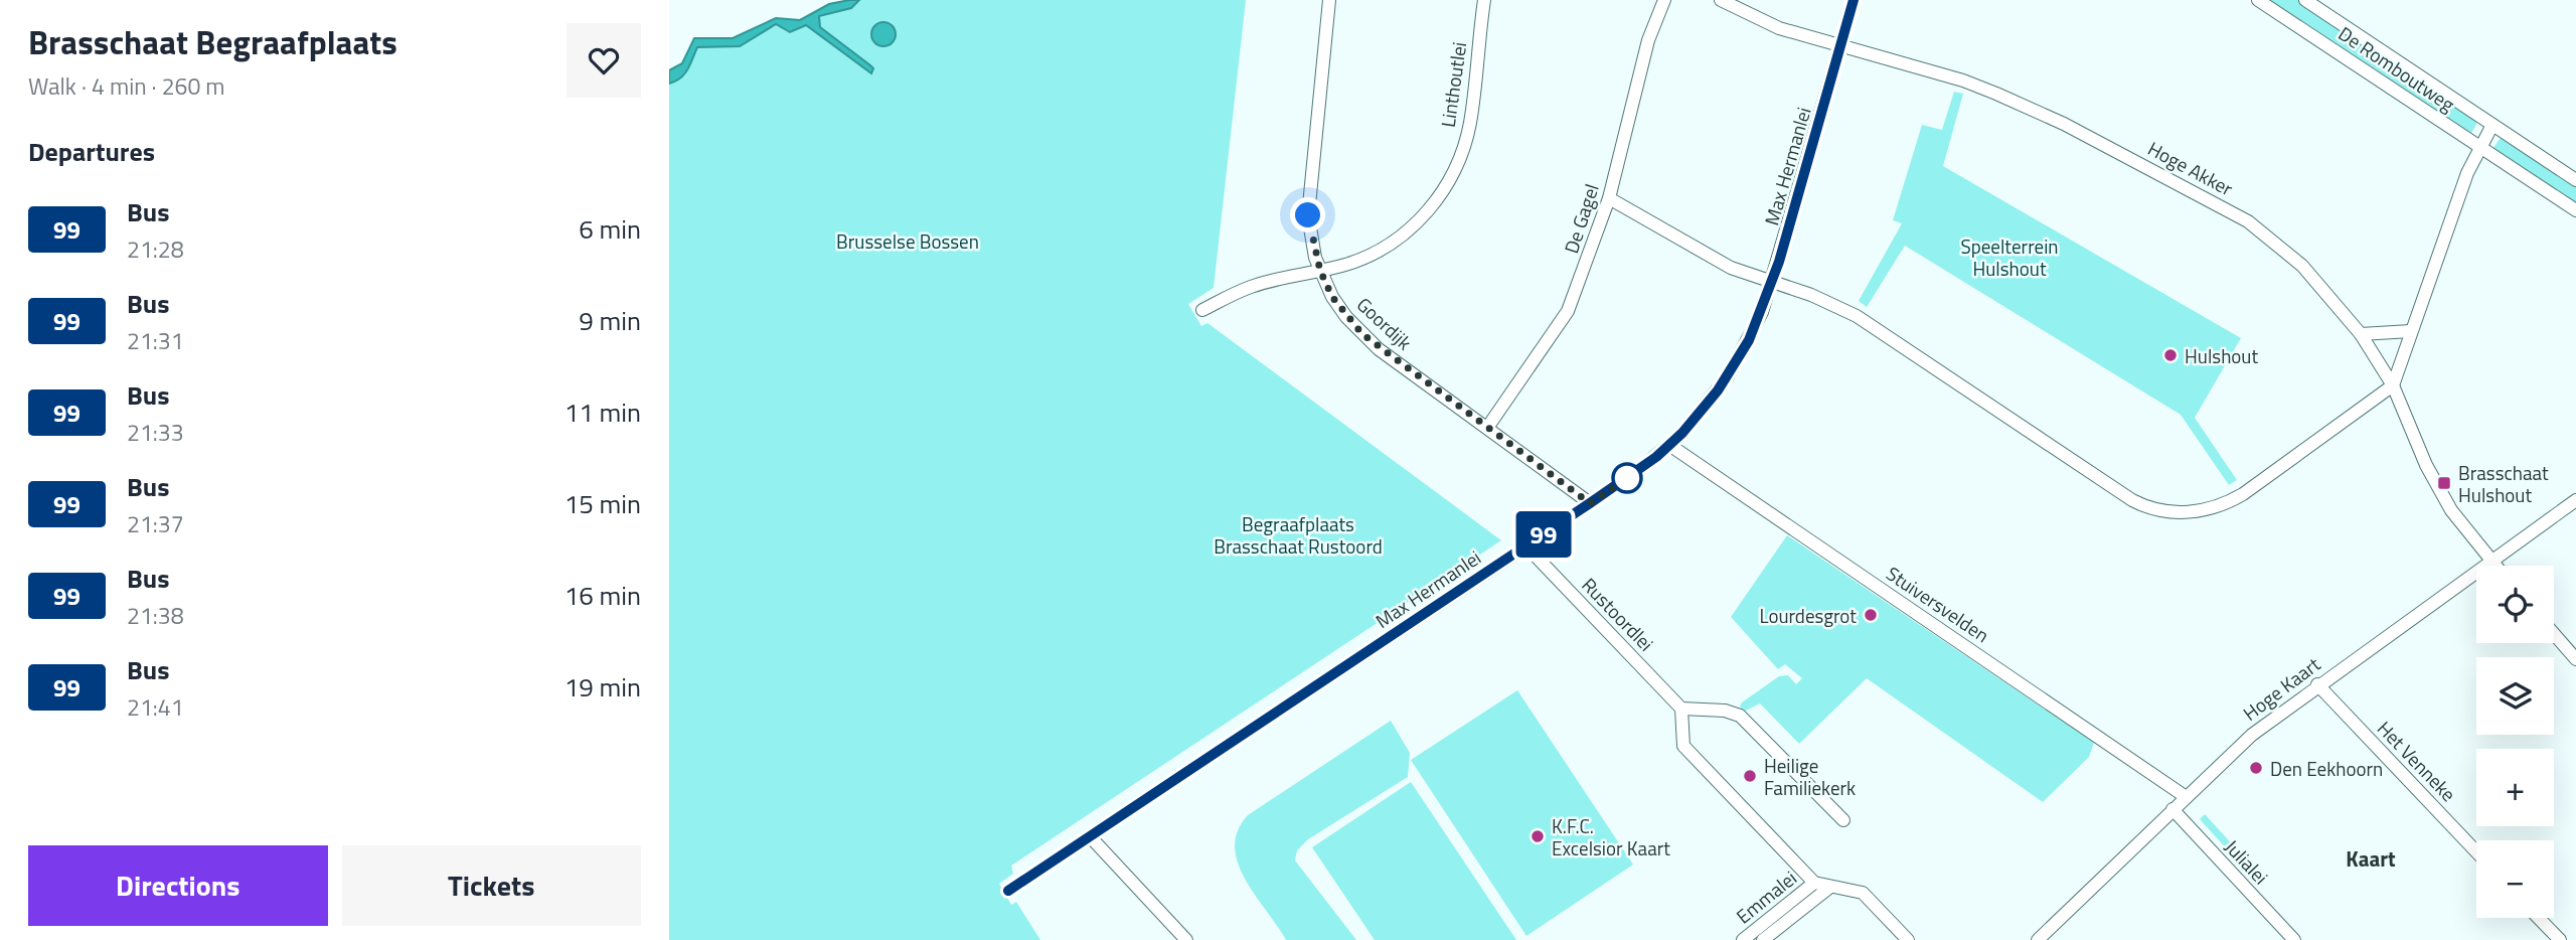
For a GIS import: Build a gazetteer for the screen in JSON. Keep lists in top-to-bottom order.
{
  "streets": {
    "street": [
      "De Romboutweg",
      "Linthoutlei",
      "Max Hermanlei",
      "Hoge Akker",
      "De Gagel",
      "Goordijk",
      "Stuiversvelden",
      "Rustoordlei",
      "Hoge Kaart",
      "Het Venneke",
      "Julialei",
      "Emmalei"
    ]
  },
  "crossings": [
    ["Linthoutlei", "Goordijk"],
    ["Max Hermanlei", "Hoge Akker"],
    ["Max Hermanlei", "Goordijk"],
    ["Max Hermanlei", "Stuiversvelden"],
    ["Max Hermanlei", "Rustoordlei"],
    ["Hoge Akker", "Hoge Kaart"],
    ["De Gagel", "Goordijk"],
    ["Stuiversvelden", "Hoge Kaart"],
    ["Hoge Kaart", "Het Venneke"],
    ["Hoge Kaart", "Julialei"]
  ],
  "districts": ["Kaart"],
  "parks": ["Brusselse Bossen", "Speelterrein Hulshout", "Begraafplaats Brasschaat Rustoord"],
  "places": {
    "other": [
      "Hulshout",
      "Lourdesgrot",
      "Den Eekhoorn",
      "Heilige Familiekerk",
      "K.F.C. Excelsior Kaart"
    ],
    "transit": ["Brasschaat Hulshout"]
  },
  "lines": ["bus line 99"],
  "page": {
    "heading": [
      ["Brasschaat Begraafplaats", "Walk · 4 min · 260 m"],
      "Departures"
    ],
    "on_map": "99",
    "list": [
      {
        "mark": "99",
        "name": "Bus",
        "note": "21:28",
        "value": "6 min"
      },
      {
        "mark": "99",
        "name": "Bus",
        "note": "21:31",
        "value": "9 min"
      },
      {
        "mark": "99",
        "name": "Bus",
        "note": "21:33",
        "value": "11 min"
      },
      {
        "mark": "99",
        "name": "Bus",
        "note": "21:37",
        "value": "15 min"
      },
      {
        "mark": "99",
        "name": "Bus",
        "note": "21:38",
        "value": "16 min"
      },
      {
        "mark": "99",
        "name": "Bus",
        "note": "21:41",
        "value": "19 min"
      }
    ],
    "map_buttons": ["+", "−"],
    "buttons": ["Directions", "Tickets"]
  }
}
